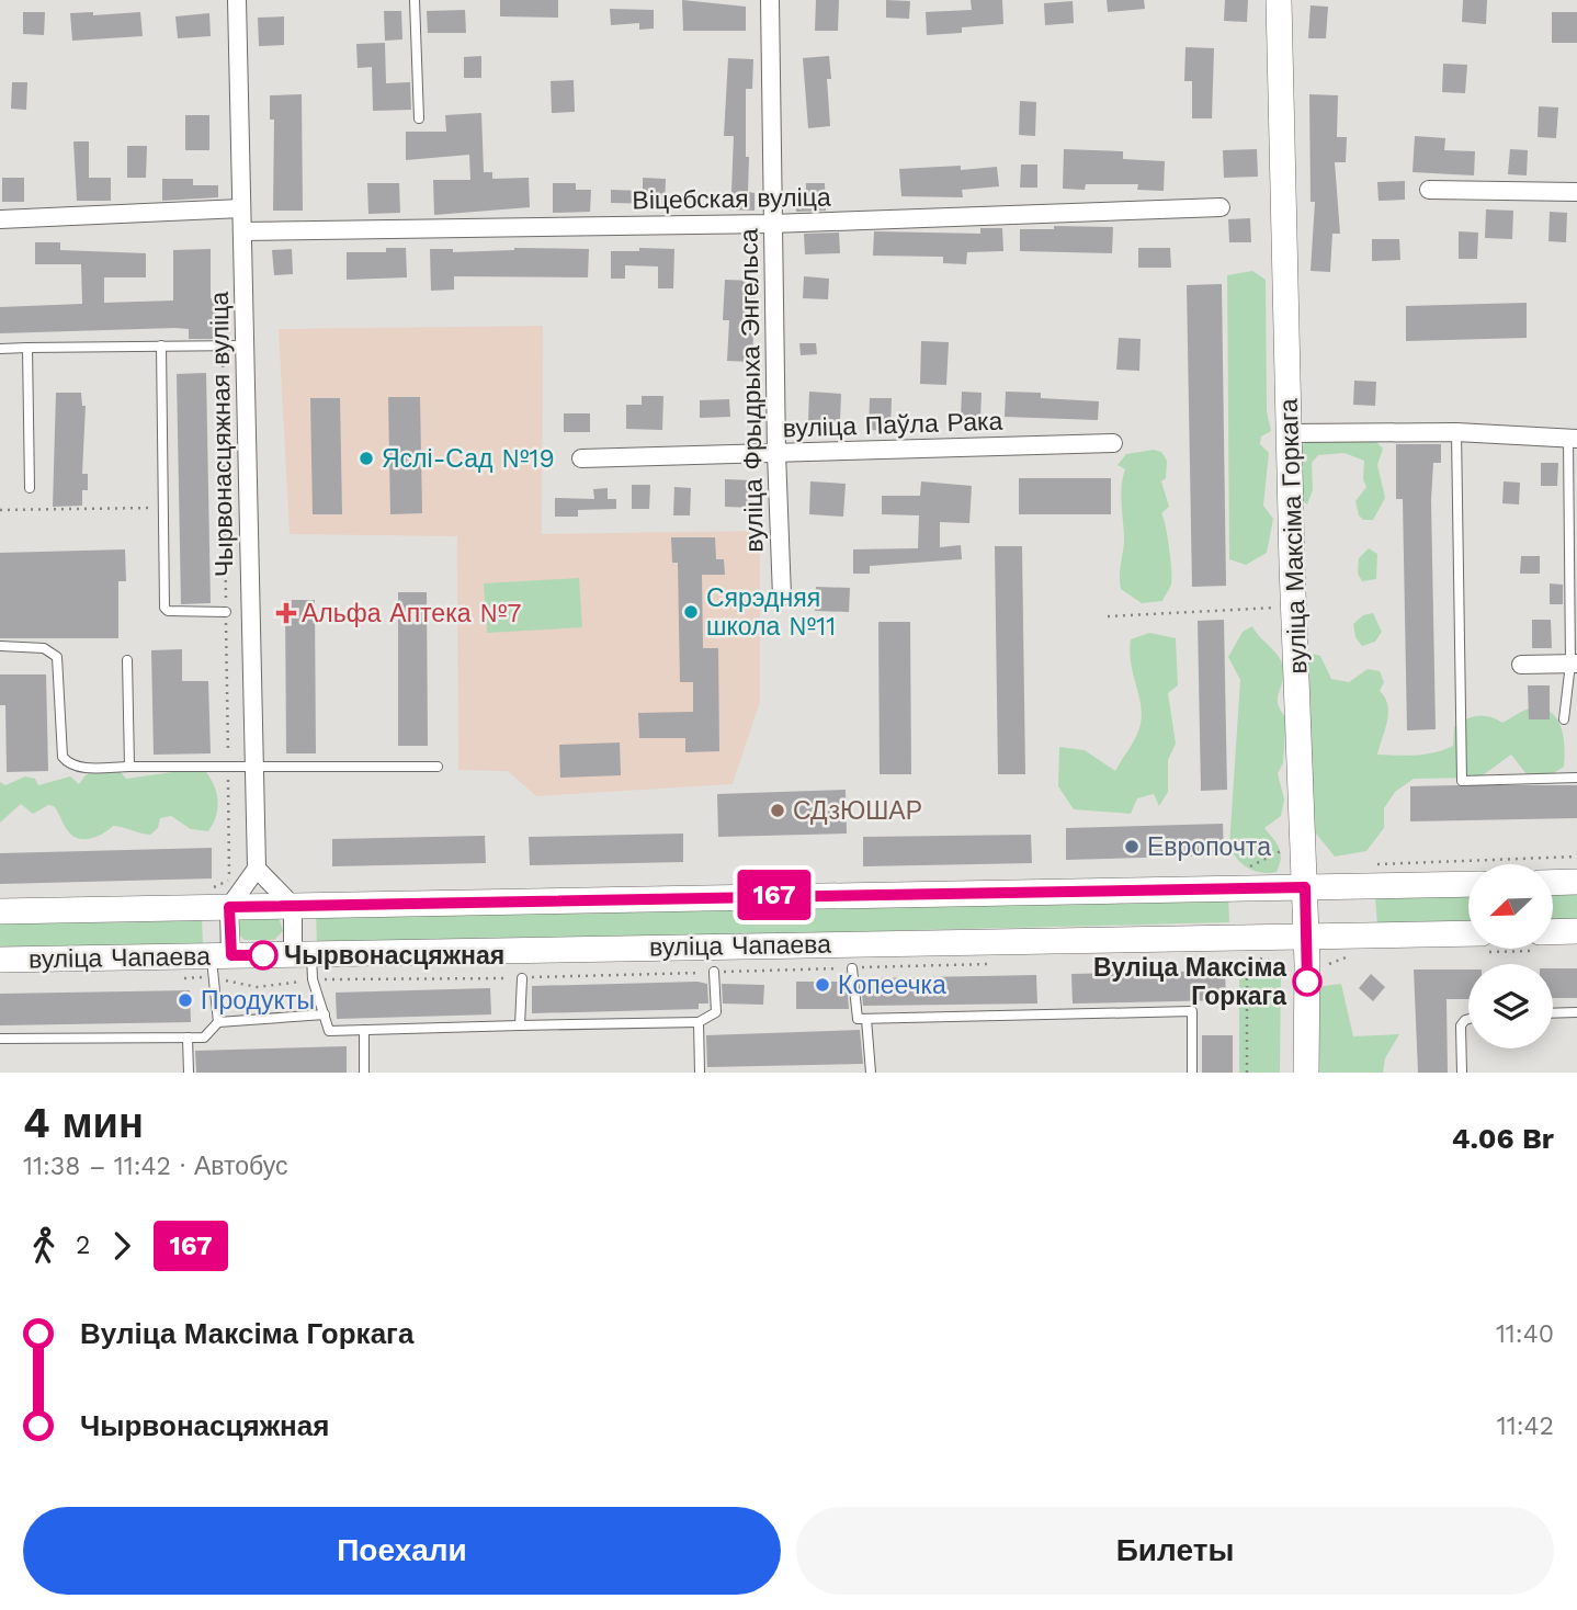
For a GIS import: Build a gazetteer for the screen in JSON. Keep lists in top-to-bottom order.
{
  "streets": {
    "main road": ["вуліца Максіма Горкага", "вуліца Чапаева"],
    "street": [
      "Віцебская вуліца",
      "вуліца Фрыдрыха Энгельса",
      "вуліца Паўла Рака",
      "Чырвонасцяжная вуліца"
    ]
  },
  "crossings": [
    ["Віцебская вуліца", "вуліца Фрыдрыха Энгельса"],
    ["Віцебская вуліца", "Чырвонасцяжная вуліца"],
    ["вуліца Фрыдрыха Энгельса", "вуліца Паўла Рака"],
    ["вуліца Максіма Горкага", "вуліца Чапаева"]
  ],
  "places": {
    "other": [
      "Яслі-Сад №19",
      "Сярэдняя школа №11",
      "СДзЮШАР",
      "Европочта",
      "Чырвонасцяжная",
      "Вуліца Максіма Горкага",
      "Копеечка",
      "Продукты"
    ],
    "health": ["Альфа Аптека №7"]
  },
  "lines": ["bus line 167"],
  "north": "bottom left",
  "page": {
    "on_map": "167",
    "heading": ["4 мин", "11:38 – 11:42 · Автобус", "4.06 Br"],
    "legs": ["2", "167"],
    "list": [
      {
        "name": "Вуліца Максіма Горкага",
        "value": "11:40"
      },
      {
        "name": "Чырвонасцяжная",
        "value": "11:42"
      }
    ],
    "buttons": ["Поехали", "Билеты"]
  }
}
